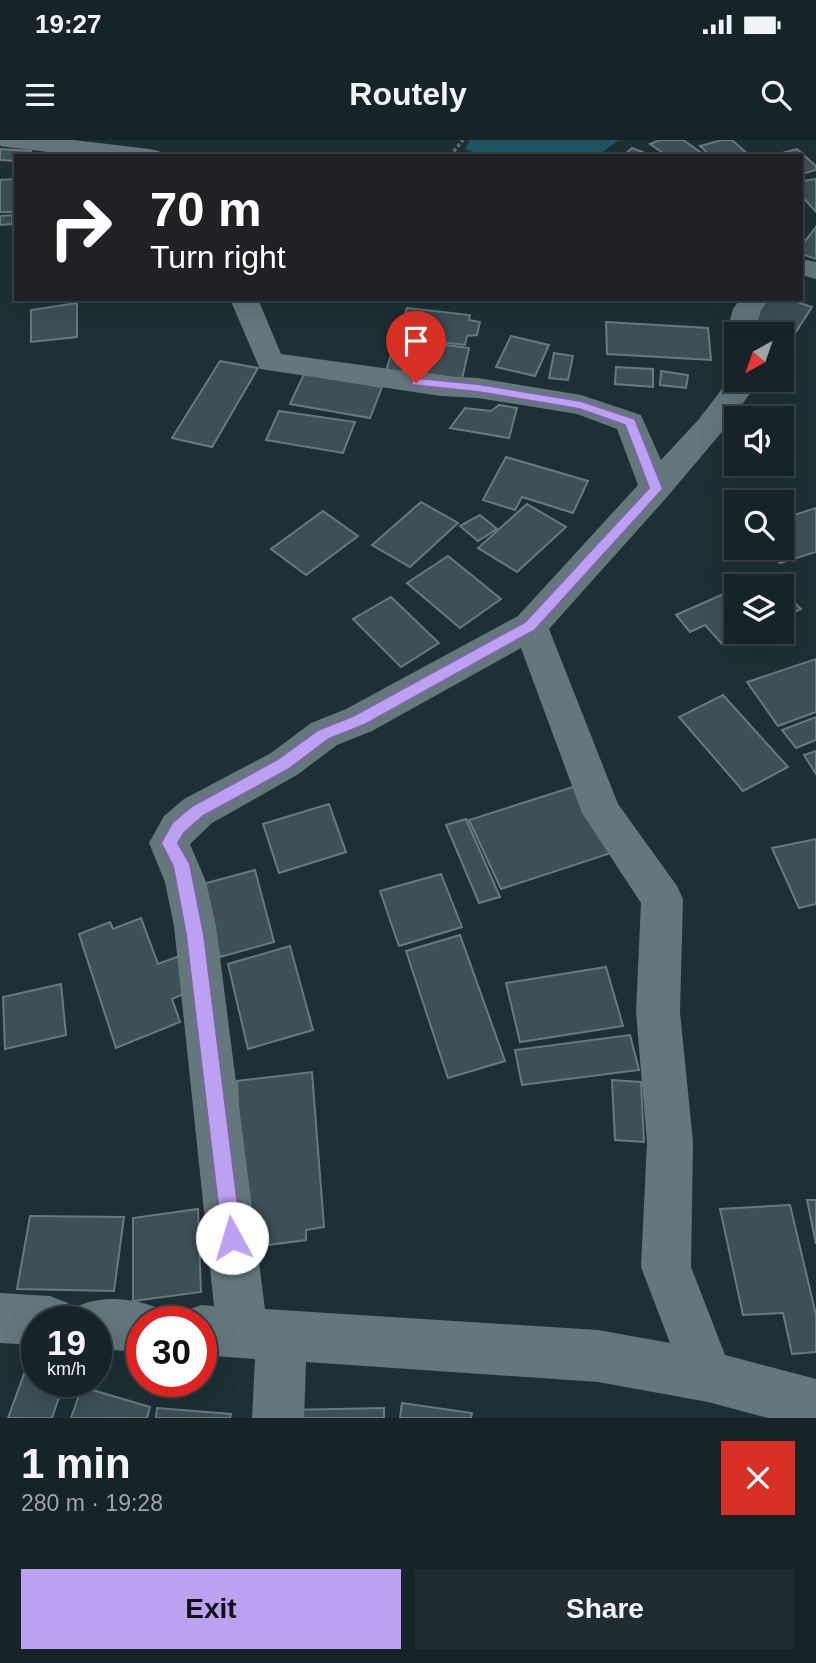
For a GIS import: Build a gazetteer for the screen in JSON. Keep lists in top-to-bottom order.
{
  "north": "bottom left",
  "page": {
    "status": "19:27",
    "header": "Routely",
    "turn": ["70 m", "Turn right"],
    "speed": "19 km/h",
    "limit": "30",
    "heading": ["1 min", "280 m · 19:28"],
    "buttons": ["Exit", "Share"]
  }
}
